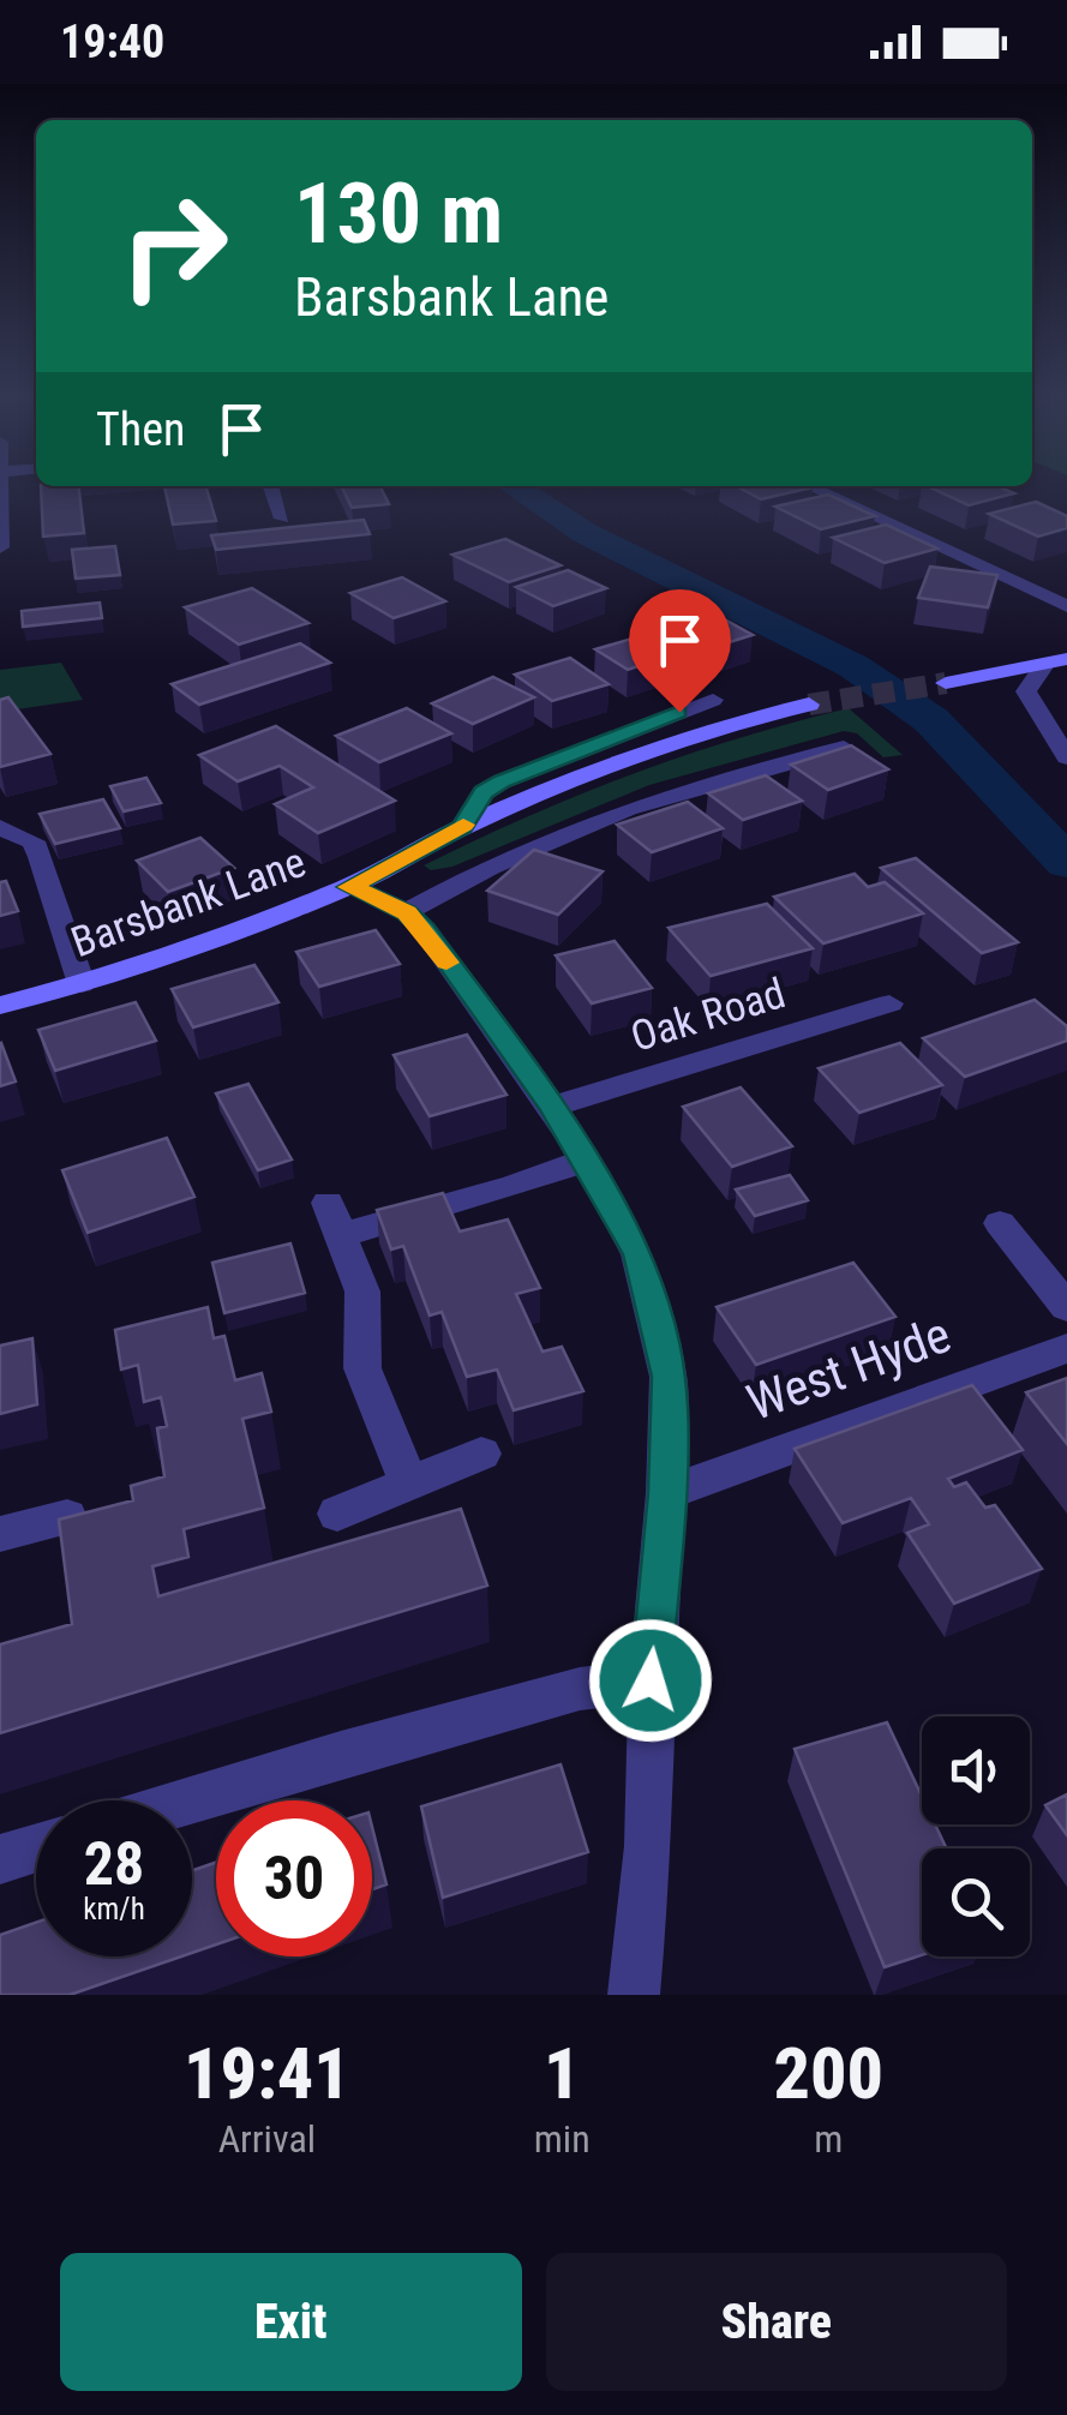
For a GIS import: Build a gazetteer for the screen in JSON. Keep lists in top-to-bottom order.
{
  "streets": {
    "street": ["Barsbank Lane", "Oak Road", "West Hyde"]
  },
  "page": {
    "status": "19:40",
    "turn": ["130 m", "Barsbank Lane"],
    "then": "Then",
    "speed": "28 km/h",
    "limit": "30",
    "eta": [
      "19:41",
      "Arrival",
      "1",
      "min",
      "200",
      "m"
    ],
    "buttons": ["Exit", "Share"]
  }
}
